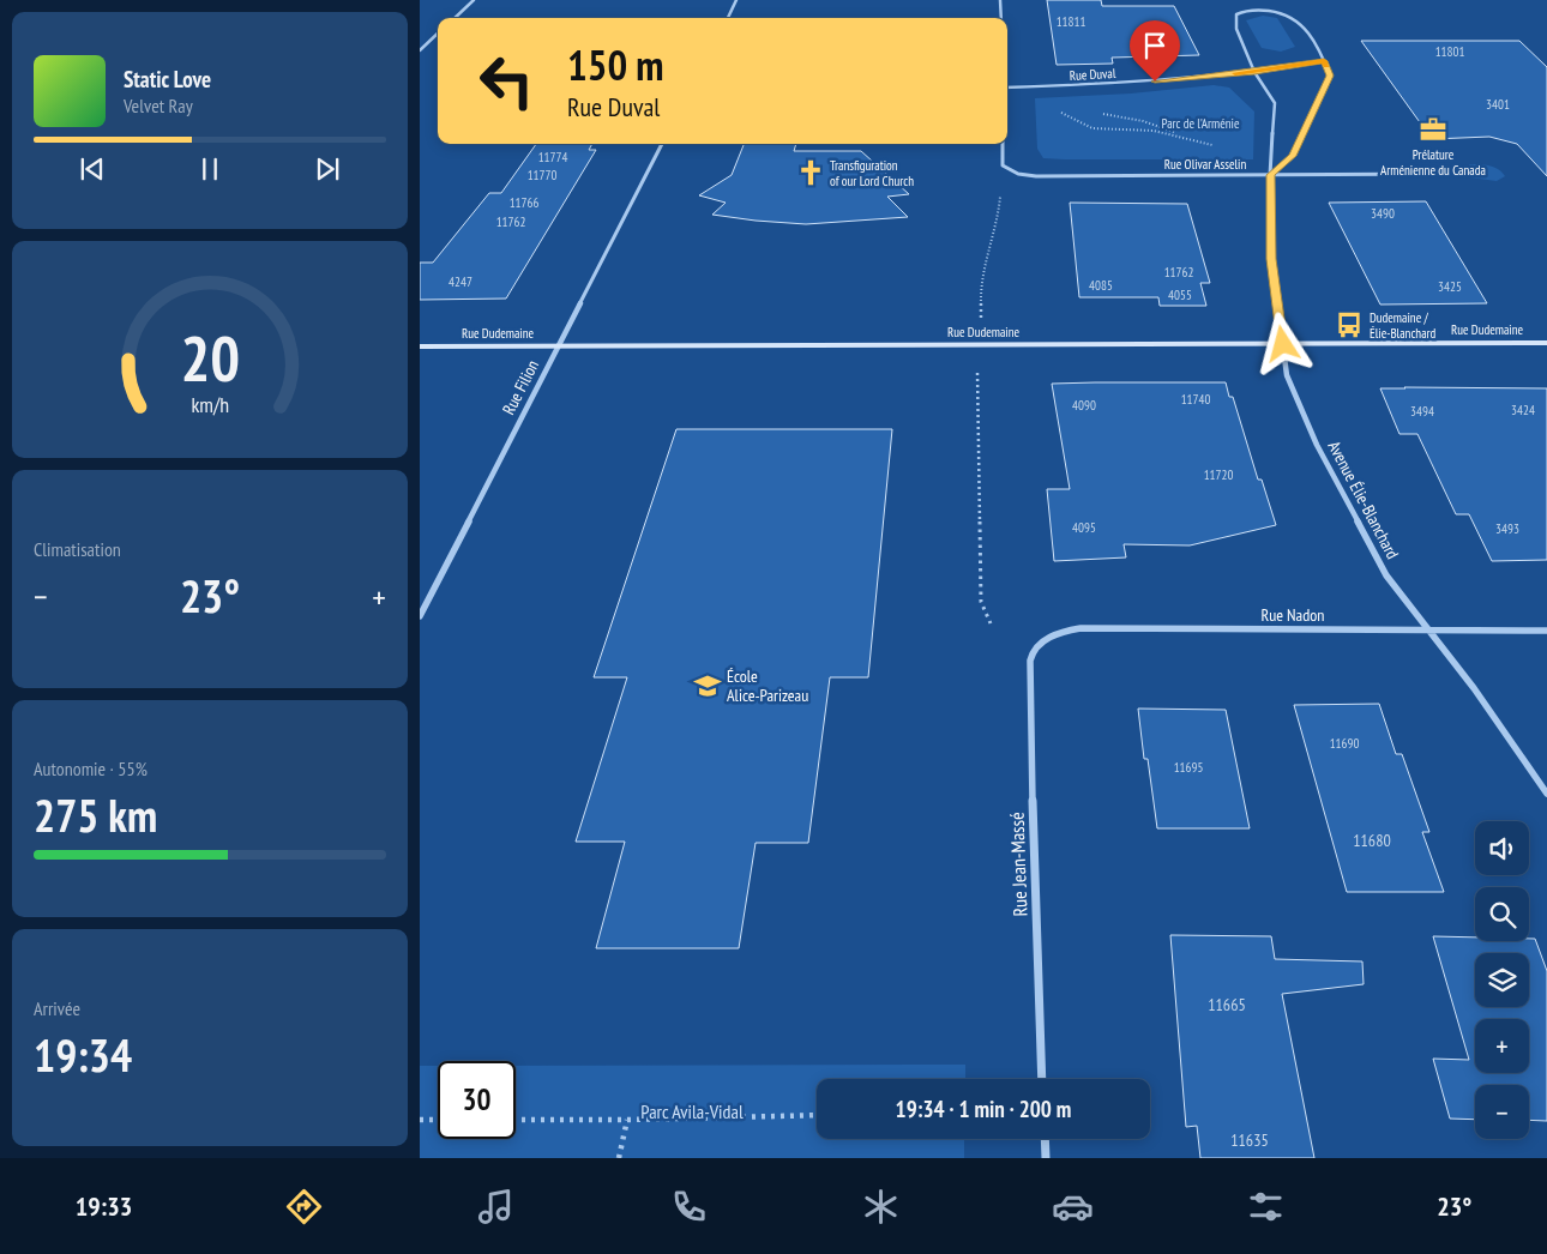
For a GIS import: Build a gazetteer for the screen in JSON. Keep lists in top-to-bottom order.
{
  "streets": {
    "street": [
      "Rue Duval",
      "Rue Olivar Asselin",
      "Rue Dudemaine",
      "Rue Filion",
      "Avenue Élie-Blanchard",
      "Rue Nadon",
      "Rue Jean-Massé"
    ]
  },
  "crossings": [
    ["Rue Duval", "Avenue Élie-Blanchard"],
    ["Rue Olivar Asselin", "Avenue Élie-Blanchard"],
    ["Rue Dudemaine", "Rue Filion"],
    ["Rue Dudemaine", "Avenue Élie-Blanchard"],
    ["Avenue Élie-Blanchard", "Rue Nadon"],
    ["Rue Nadon", "Rue Jean-Massé"]
  ],
  "parks": ["Parc de l'Arménie", "Parc Avila-Vidal"],
  "places": {
    "office": ["Prélature Arménienne du Canada"],
    "church": ["Transfiguration of our Lord Church"],
    "bus stop": ["Dudemaine / Élie-Blanchard"],
    "school or university": ["École Alice-Parizeau"]
  },
  "house_numbers": [
    "11811",
    "11801",
    "3401",
    "11774",
    "11770",
    "11766",
    "3490",
    "11762",
    "11762",
    "4247",
    "4085",
    "3425",
    "4055",
    "11740",
    "4090",
    "3424",
    "3494",
    "11720",
    "4095",
    "3493",
    "11690",
    "11695",
    "11680",
    "11665",
    "11635"
  ],
  "page": {
    "turn": ["150 m", "Rue Duval"],
    "song": ["Static Love", "Velvet Ray"],
    "tile": [
      "Climatisation",
      ["Autonomie · 55%", "275 km"],
      ["Arrivée", "19:34"]
    ],
    "heat": ["−", "23°", "+"],
    "map_buttons": ["+", "−"],
    "limit": "30",
    "trip": "19:34 · 1 min · 200 m",
    "tabs": ["19:33", "23°"],
    "gauge": ["20", "km/h"]
  }
}
